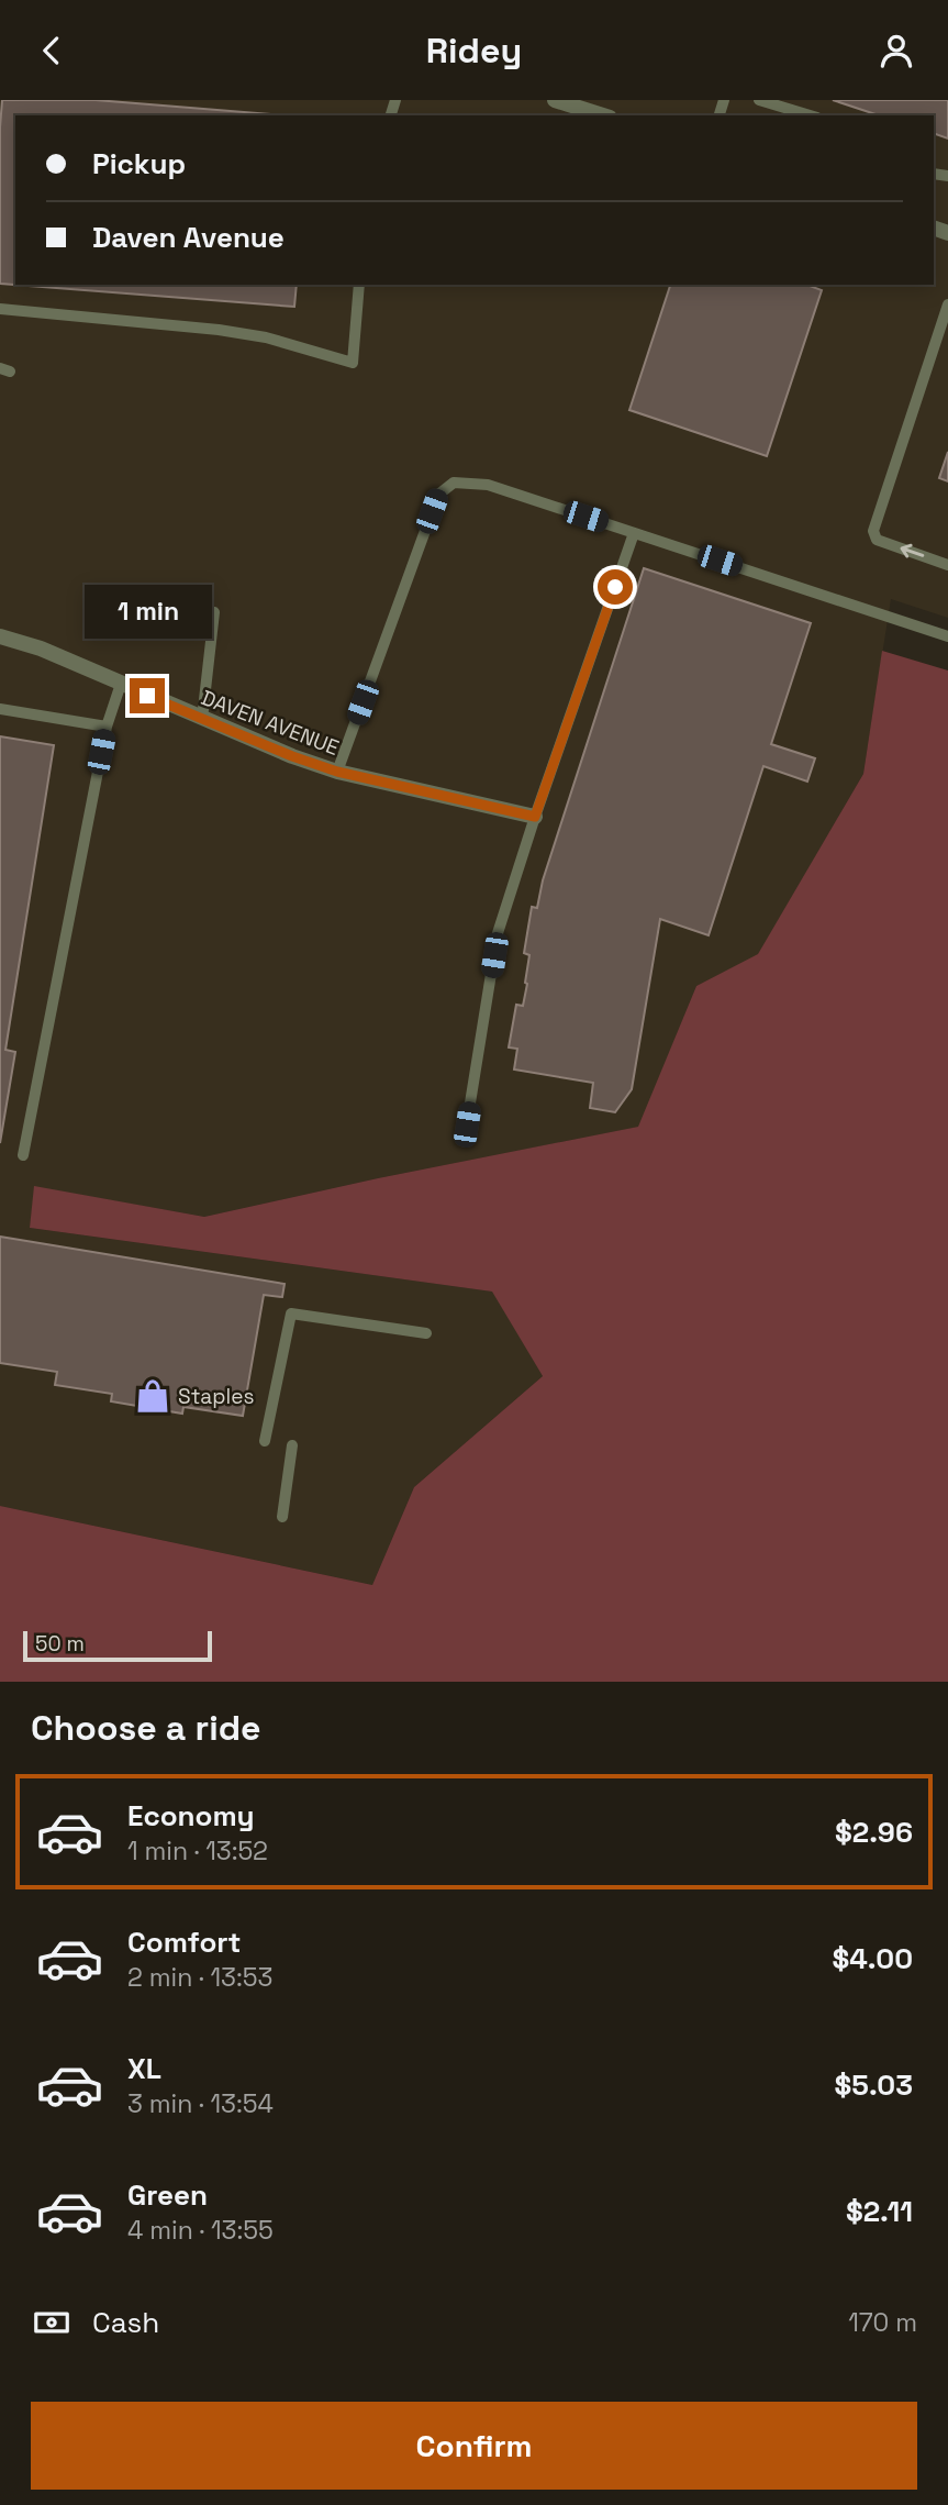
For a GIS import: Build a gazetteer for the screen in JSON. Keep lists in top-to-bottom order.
{
  "streets": {
    "street": ["DAVEN AVENUE"]
  },
  "places": {
    "shop": ["Staples"]
  },
  "scale_bar": "50 m",
  "page": {
    "header": "Ridey",
    "banner": ["Pickup", "Daven Avenue"],
    "bubble": "1 min",
    "scale": "50 m",
    "heading": "Choose a ride",
    "list": [
      {
        "name": "Economy",
        "note": "1 min · 13:52",
        "value": "$2.96"
      },
      {
        "name": "Comfort",
        "note": "2 min · 13:53",
        "value": "$4.00"
      },
      {
        "name": "XL",
        "note": "3 min · 13:54",
        "value": "$5.03"
      },
      {
        "name": "Green",
        "note": "4 min · 13:55",
        "value": "$2.11"
      }
    ],
    "pay": ["Cash", "170 m"],
    "buttons": "Confirm"
  }
}
